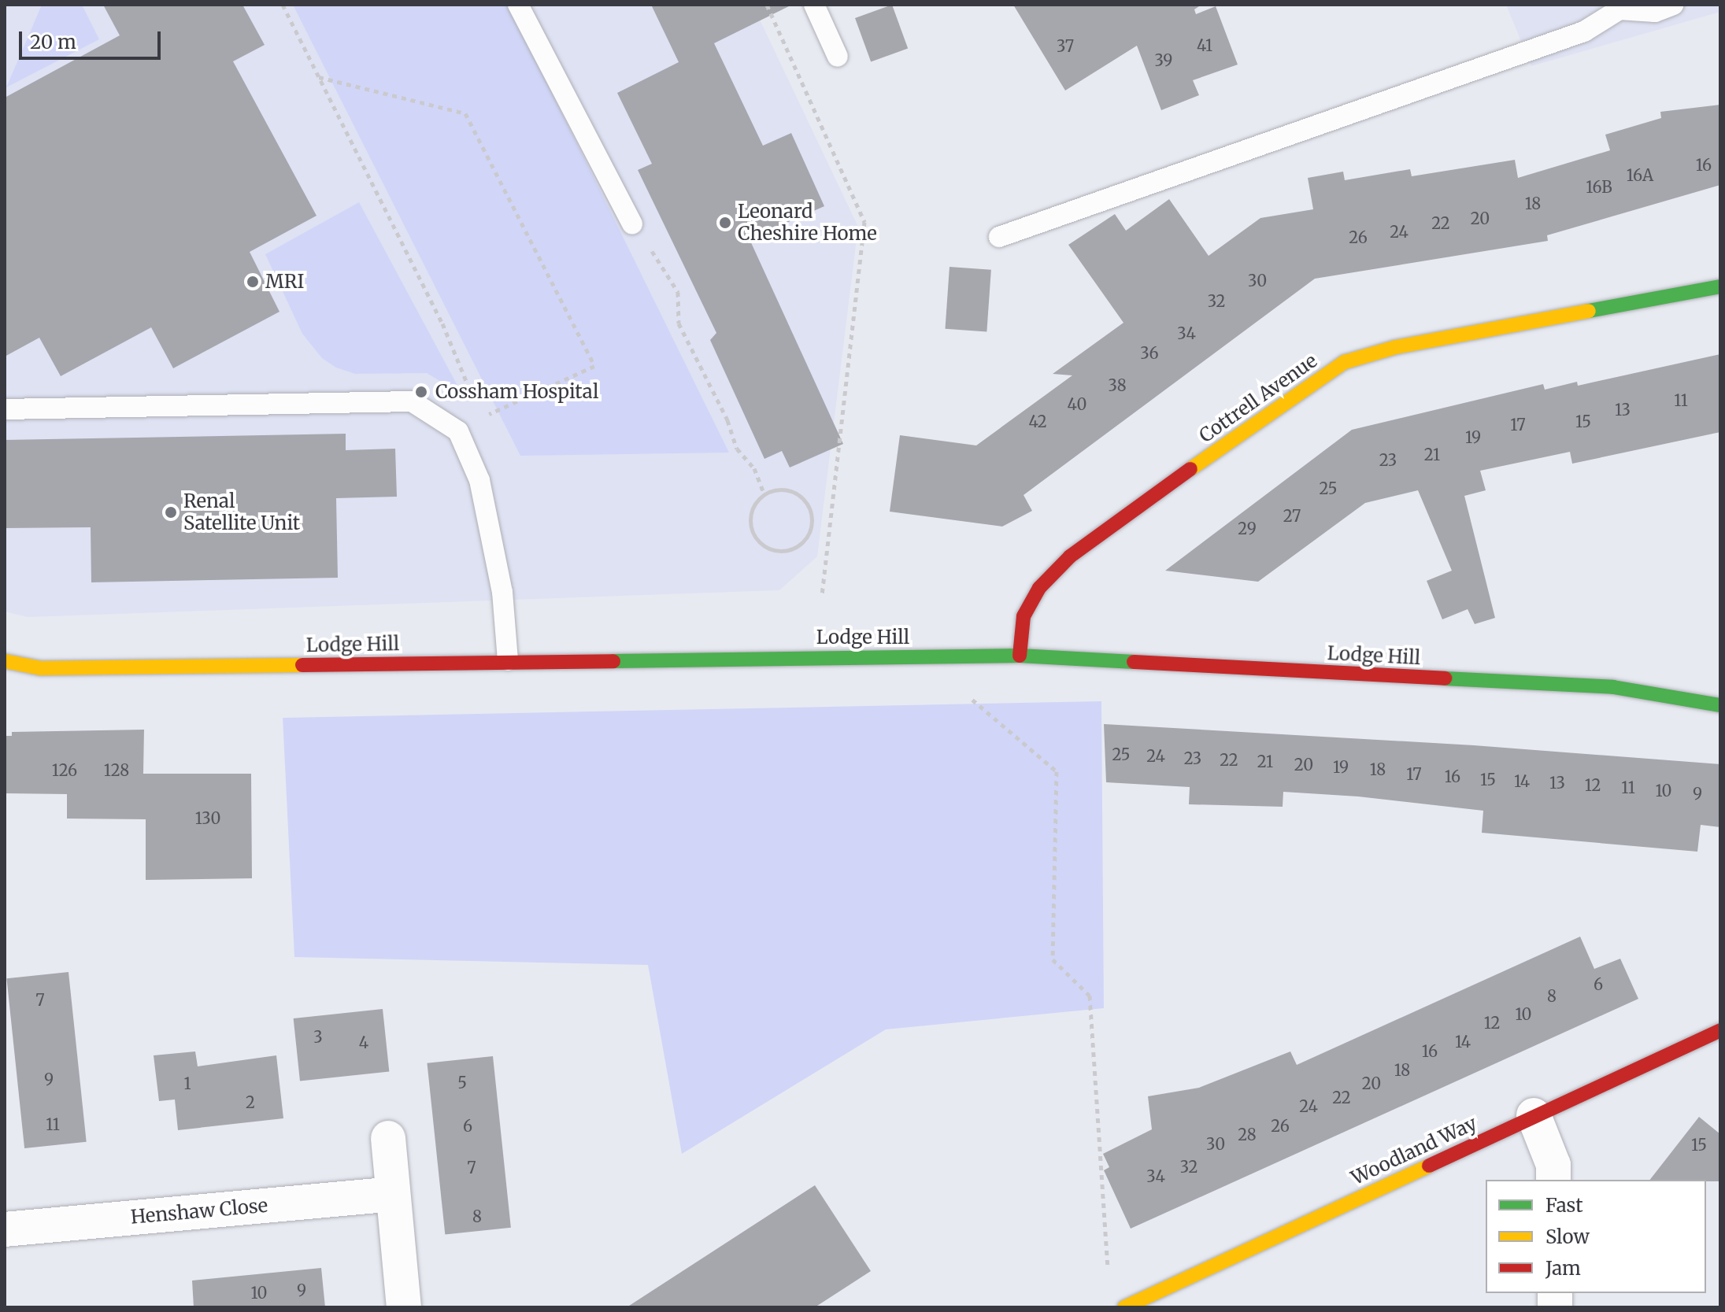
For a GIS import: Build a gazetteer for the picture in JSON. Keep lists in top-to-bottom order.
{
  "streets": {
    "main road": ["Cottrell Avenue", "Lodge Hill", "Woodland Way"],
    "street": ["Henshaw Close"]
  },
  "crossings": [
    ["Cottrell Avenue", "Lodge Hill"]
  ],
  "places": [
    "Leonard Cheshire Home",
    "MRI",
    "Cossham Hospital",
    "Renal Satellite Unit"
  ],
  "house_numbers": [
    "41",
    "37",
    "39",
    "16",
    "16A",
    "16B",
    "18",
    "20",
    "22",
    "24",
    "26",
    "30",
    "32",
    "34",
    "36",
    "38",
    "11",
    "40",
    "13",
    "42",
    "15",
    "17",
    "19",
    "21",
    "23",
    "25",
    "27",
    "29",
    "25",
    "24",
    "23",
    "22",
    "21",
    "20",
    "19",
    "18",
    "126",
    "128",
    "17",
    "16",
    "15",
    "14",
    "13",
    "12",
    "11",
    "10",
    "9",
    "130",
    "6",
    "8",
    "7",
    "10",
    "12",
    "3",
    "14",
    "4",
    "16",
    "18",
    "9",
    "5",
    "1",
    "20",
    "22",
    "2",
    "24",
    "11",
    "6",
    "26",
    "28",
    "30",
    "15",
    "32",
    "7",
    "34",
    "8",
    "9",
    "10"
  ],
  "legend": ["Fast", "Slow", "Jam"],
  "scale_bar": "20 m"
}
